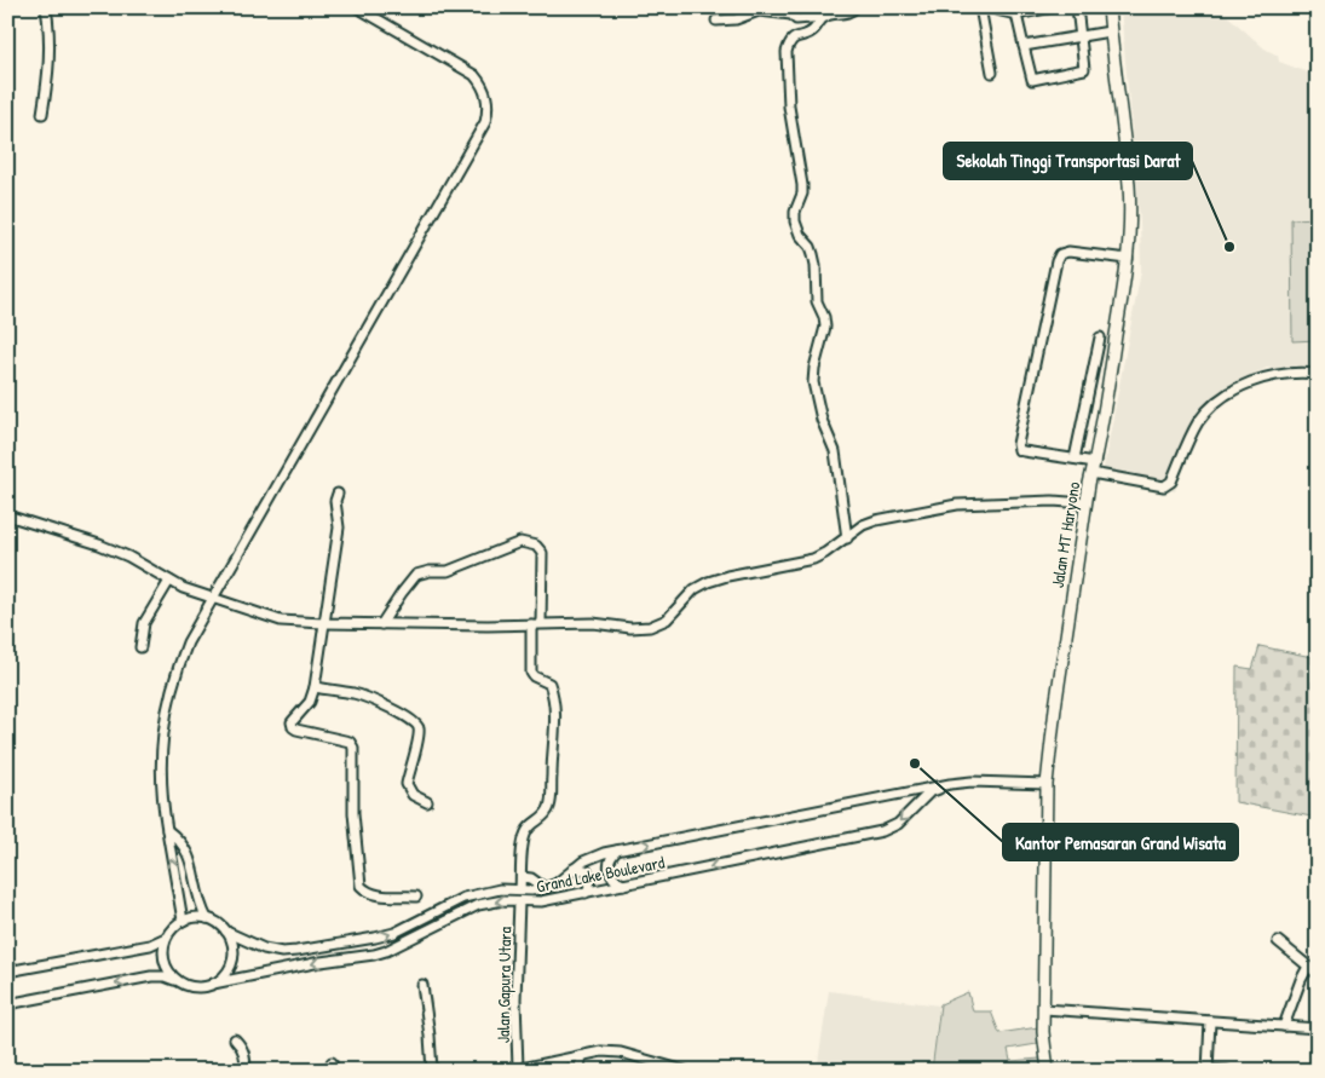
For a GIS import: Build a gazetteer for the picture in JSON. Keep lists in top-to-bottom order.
{
  "streets": {
    "main road": ["Jalan MT Haryono"],
    "street": ["Grand Lake Boulevard", "Jalan Gapura Utara"]
  },
  "crossings": [
    ["Jalan MT Haryono", "Grand Lake Boulevard"],
    ["Grand Lake Boulevard", "Jalan Gapura Utara"]
  ],
  "places": ["Sekolah Tinggi Transportasi Darat", "Kantor Pemasaran Grand Wisata"]
}
